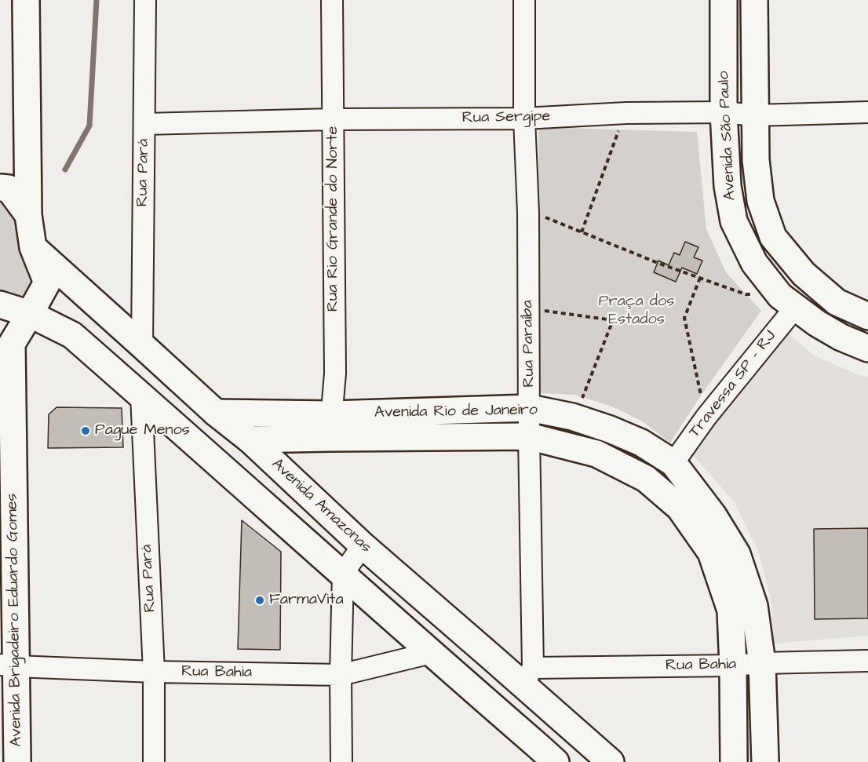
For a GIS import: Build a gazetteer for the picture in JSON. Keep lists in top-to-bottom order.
{
  "streets": {
    "street": [
      "Rua Sergipe",
      "Avenida São Paulo",
      "Rua Pará",
      "Rua Rio Grande do Norte",
      "Rua Paraíba",
      "Travessa SP - RJ",
      "Avenida Rio de Janeiro",
      "Avenida Amazonas",
      "Avenida Brigadeiro Eduardo Gomes",
      "Rua Bahia"
    ]
  },
  "crossings": [
    ["Rua Sergipe", "Avenida São Paulo"],
    ["Rua Sergipe", "Rua Pará"],
    ["Rua Sergipe", "Rua Rio Grande do Norte"],
    ["Rua Sergipe", "Rua Paraíba"],
    ["Avenida São Paulo", "Travessa SP - RJ"],
    ["Rua Pará", "Avenida Amazonas"],
    ["Rua Pará", "Rua Bahia"],
    ["Rua Rio Grande do Norte", "Avenida Rio de Janeiro"],
    ["Rua Paraíba", "Avenida Rio de Janeiro"],
    ["Rua Paraíba", "Avenida Amazonas"],
    ["Rua Paraíba", "Rua Bahia"],
    ["Travessa SP - RJ", "Avenida Rio de Janeiro"],
    ["Avenida Rio de Janeiro", "Avenida Amazonas"],
    ["Avenida Rio de Janeiro", "Rua Bahia"],
    ["Avenida Amazonas", "Avenida Brigadeiro Eduardo Gomes"],
    ["Avenida Amazonas", "Rua Bahia"],
    ["Avenida Brigadeiro Eduardo Gomes", "Rua Bahia"]
  ],
  "parks": ["Praça dos Estados"],
  "places": ["Pague Menos", "FarmaVita"]
}
